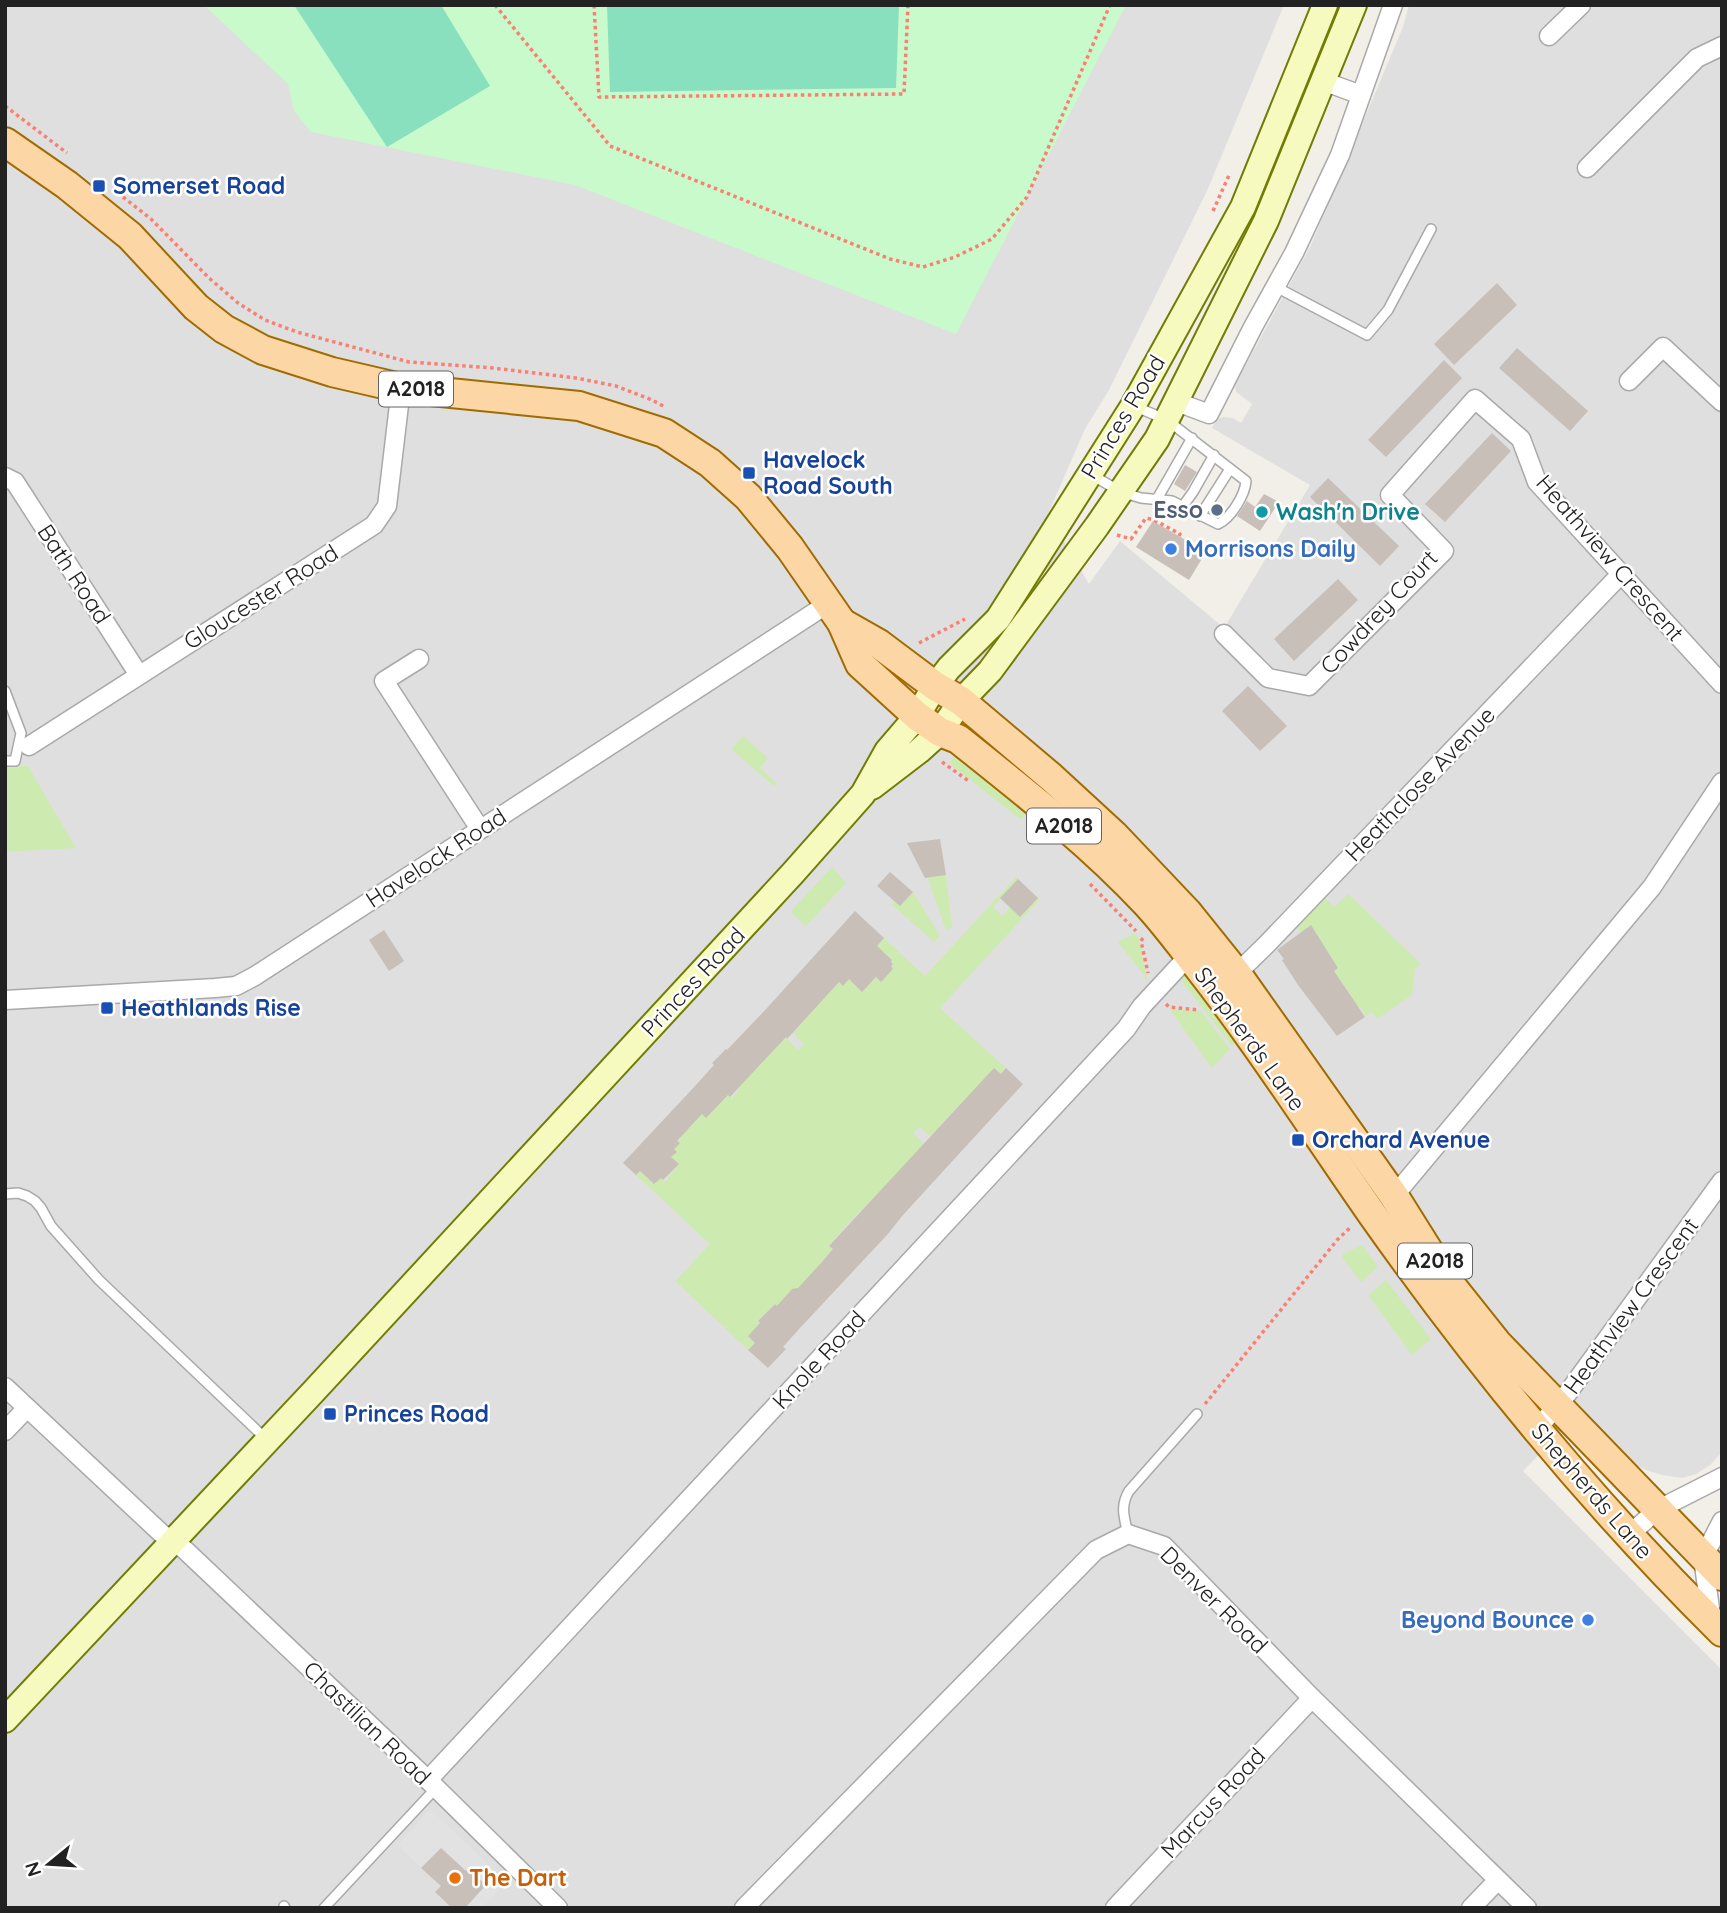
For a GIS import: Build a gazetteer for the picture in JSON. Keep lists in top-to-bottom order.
{
  "streets": {
    "main road": ["A2018", "Princes Road", "Shepherds Lane"],
    "street": [
      "Heathview Crescent",
      "Bath Road",
      "Gloucester Road",
      "Cowdrey Court",
      "Heathclose Avenue",
      "Havelock Road",
      "Knole Road",
      "Denver Road",
      "Chastilian Road",
      "Marcus Road"
    ]
  },
  "crossings": [
    ["Princes Road", "Shepherds Lane"],
    ["Princes Road", "Chastilian Road"],
    ["Heathview Crescent", "Cowdrey Court"],
    ["Heathview Crescent", "Heathclose Avenue"],
    ["Heathview Crescent", "Shepherds Lane"],
    ["Bath Road", "Gloucester Road"],
    ["Gloucester Road", "Shepherds Lane"],
    ["Heathclose Avenue", "Shepherds Lane"],
    ["Havelock Road", "Shepherds Lane"],
    ["Shepherds Lane", "Knole Road"],
    ["Knole Road", "Chastilian Road"],
    ["Denver Road", "Marcus Road"]
  ],
  "places": {
    "transit": [
      "Somerset Road",
      "Havelock Road South",
      "Heathlands Rise",
      "Orchard Avenue",
      "Princes Road"
    ],
    "other": [
      "Esso",
      "Wash'n Drive",
      "Morrisons Daily",
      "Beyond Bounce",
      "The Dart"
    ]
  },
  "north": "left"
}
